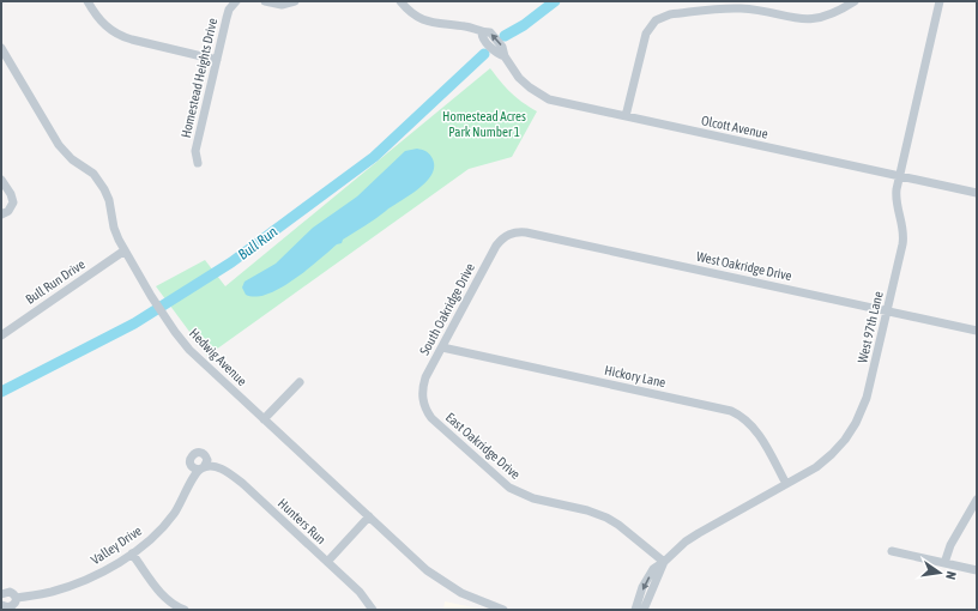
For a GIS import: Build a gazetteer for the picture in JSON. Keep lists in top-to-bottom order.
{
  "streets": {
    "street": [
      "Homestead Heights Drive",
      "Olcott Avenue",
      "West Oakridge Drive",
      "Bull Run Drive",
      "South Oakridge Drive",
      "West 97th Lane",
      "Hedwig Avenue",
      "Hickory Lane",
      "East Oakridge Drive",
      "Hunters Run",
      "Valley Drive"
    ]
  },
  "crossings": [
    ["Olcott Avenue", "West 97th Lane"],
    ["West Oakridge Drive", "South Oakridge Drive"],
    ["West Oakridge Drive", "West 97th Lane"],
    ["Bull Run Drive", "Hedwig Avenue"],
    ["South Oakridge Drive", "Hickory Lane"],
    ["South Oakridge Drive", "East Oakridge Drive"],
    ["West 97th Lane", "Hickory Lane"],
    ["West 97th Lane", "East Oakridge Drive"],
    ["Hunters Run", "Valley Drive"]
  ],
  "water": ["Bull Run"],
  "parks": ["Homestead Acres Park Number 1"],
  "north": "right"
}
